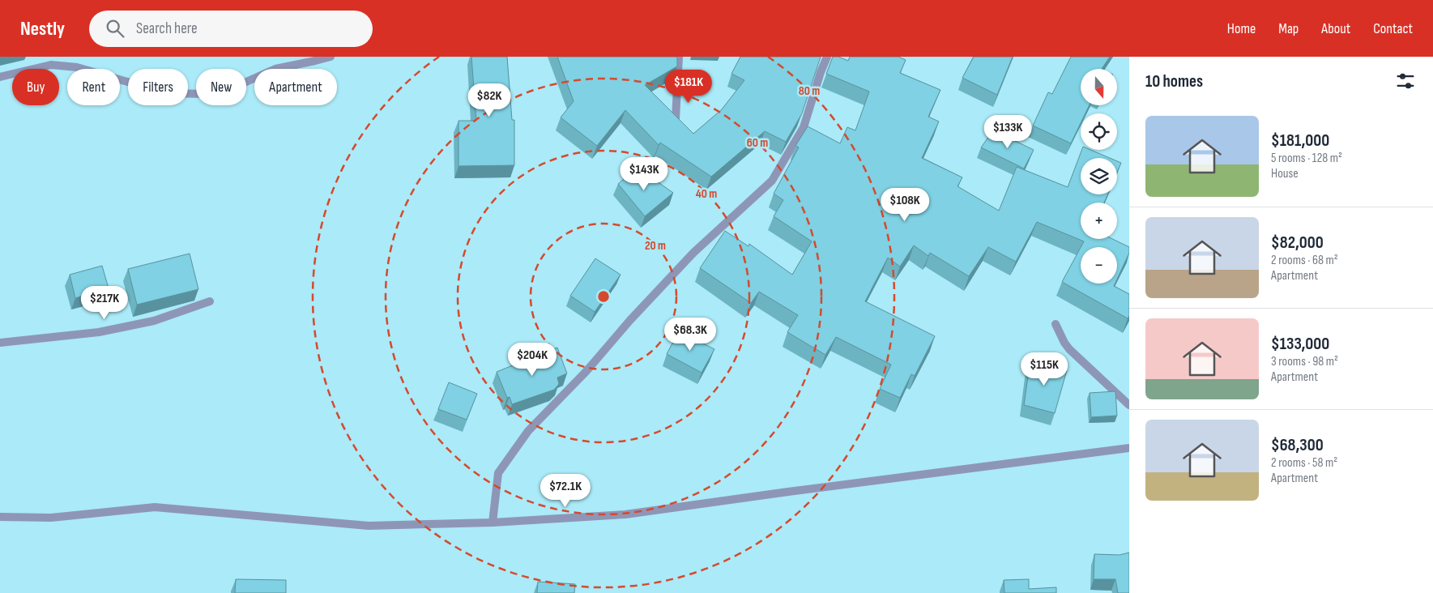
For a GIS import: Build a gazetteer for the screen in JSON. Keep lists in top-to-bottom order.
{
  "north": "bottom",
  "page": {
    "header": "Nestly",
    "search": "Search here",
    "nav": [
      "Home",
      "Map",
      "About",
      "Contact"
    ],
    "heading": "10 homes",
    "map_buttons": ["+", "−"],
    "chip": [
      "Buy",
      "Rent",
      "Filters",
      "New",
      "Apartment"
    ],
    "price": [
      "$181K",
      "$82K",
      "$133K",
      "$143K",
      "$108K",
      "$217K",
      "$68.3K",
      "$204K",
      "$115K",
      "$72.1K"
    ],
    "list": [
      {
        "name": "$181,000",
        "note": "5 rooms · 128 m² · House"
      },
      {
        "name": "$82,000",
        "note": "2 rooms · 68 m² · Apartment"
      },
      {
        "name": "$133,000",
        "note": "3 rooms · 98 m² · Apartment"
      },
      {
        "name": "$68,300",
        "note": "2 rooms · 58 m² · Apartment"
      }
    ]
  },
  "rings": [
    "80 m",
    "60 m",
    "40 m",
    "20 m"
  ]
}
